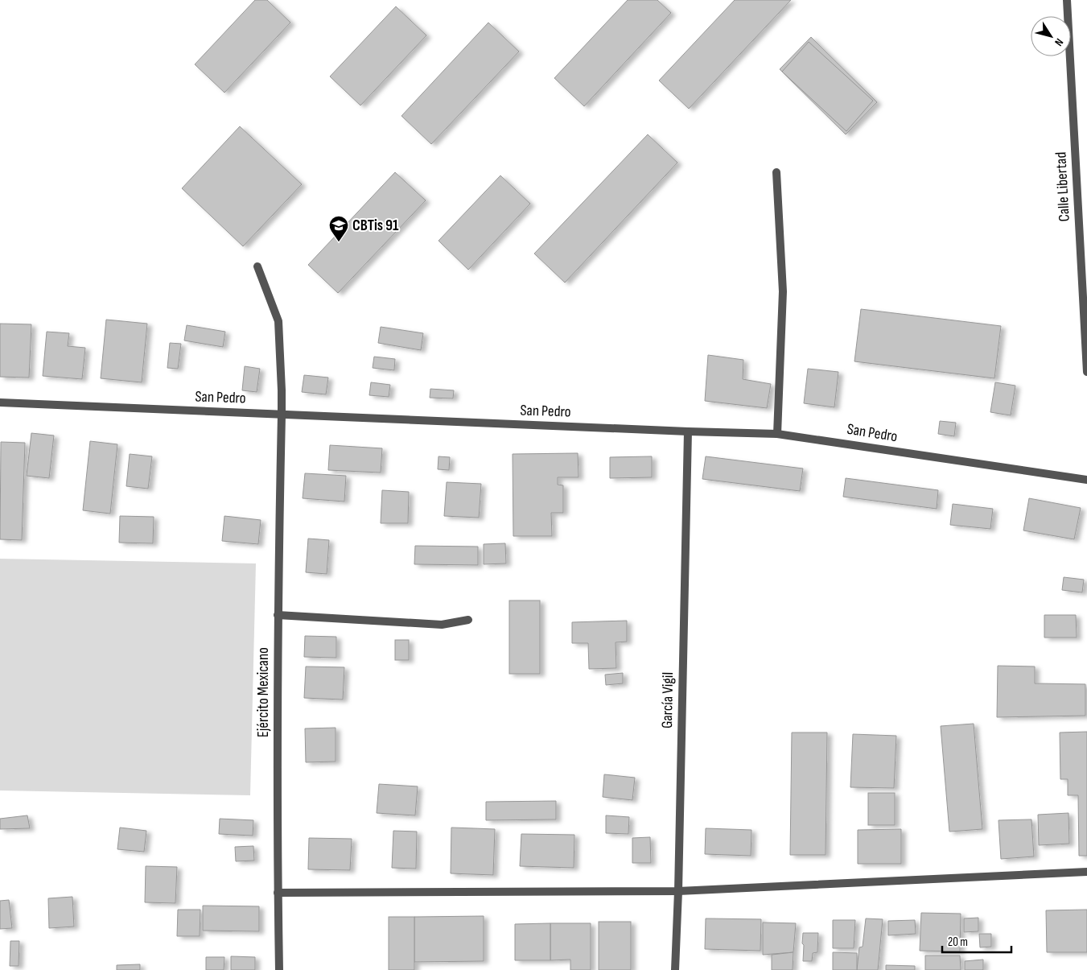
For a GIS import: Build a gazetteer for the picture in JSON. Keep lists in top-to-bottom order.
{
  "streets": {
    "street": [
      "Calle Libertad",
      "San Pedro",
      "Ejército Mexicano",
      "García Vigil"
    ]
  },
  "crossings": [
    ["San Pedro", "Ejército Mexicano"],
    ["San Pedro", "García Vigil"]
  ],
  "places": {
    "school or university": ["CBTis 91"]
  },
  "scale_bar": "20 m",
  "north": "bottom right"
}
